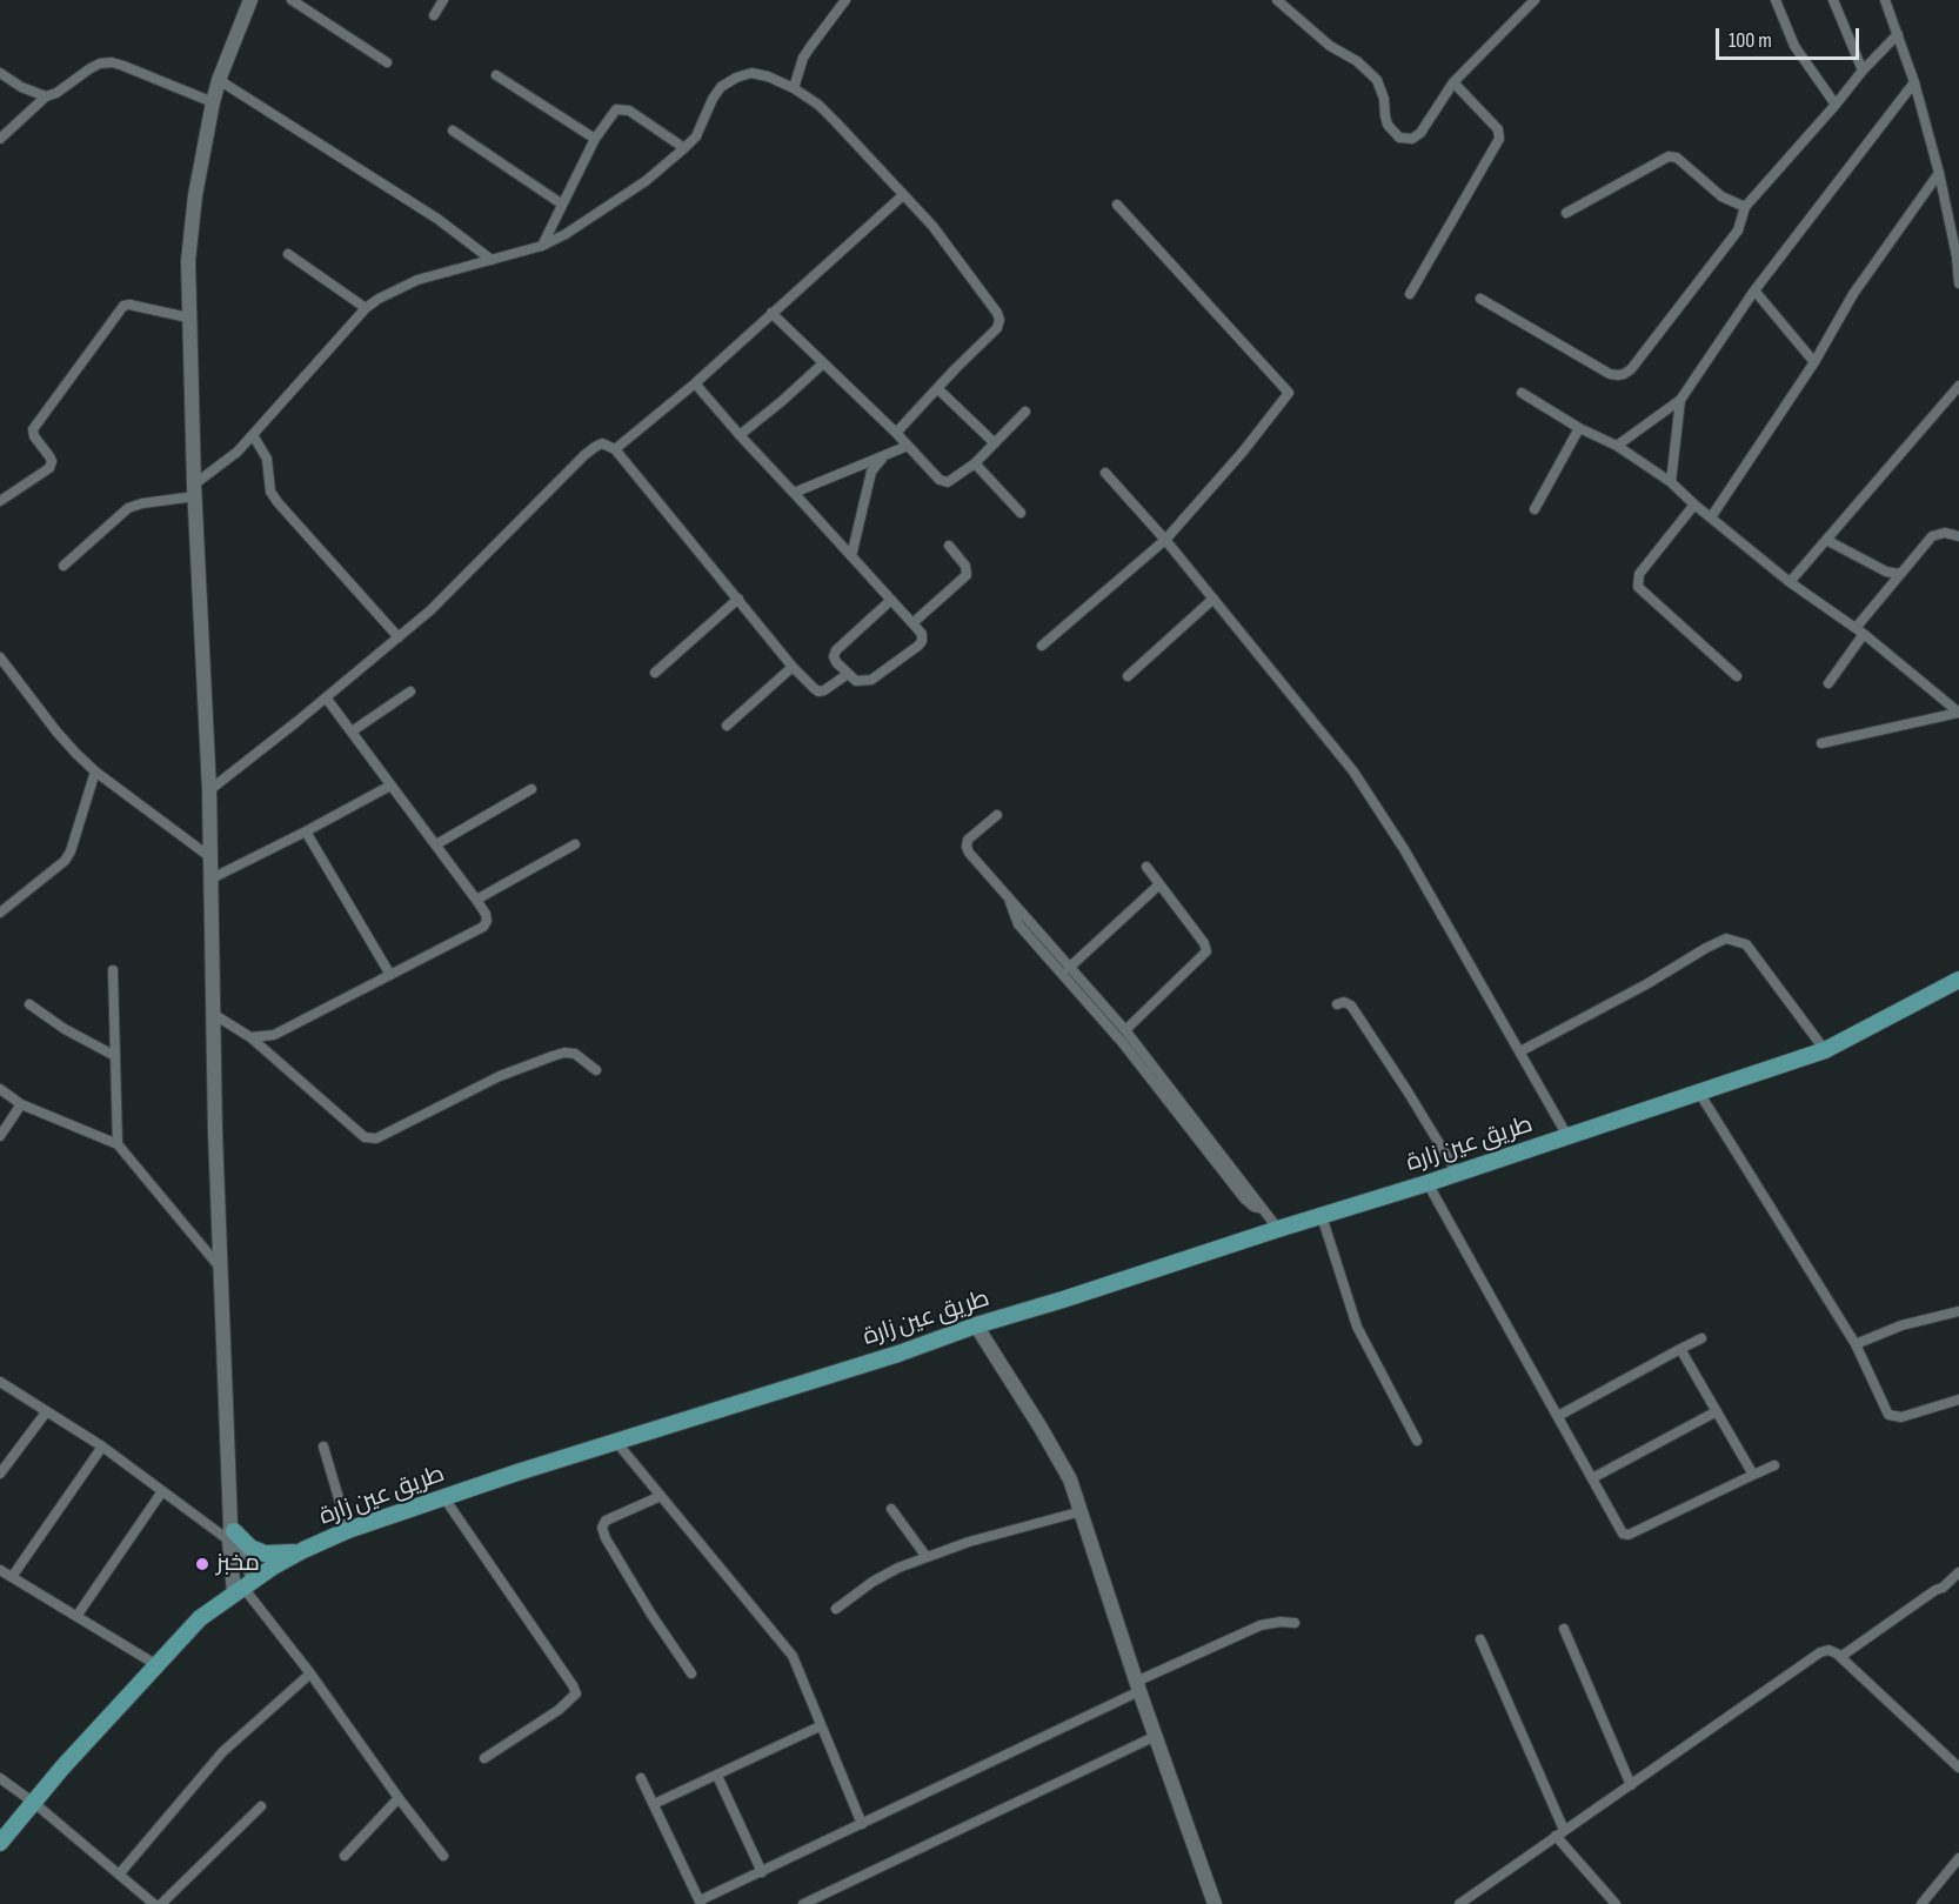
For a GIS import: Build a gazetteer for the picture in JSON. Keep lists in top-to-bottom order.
{
  "streets": {
    "main road": ["طريق عين زارة"]
  },
  "places": ["مخبز"],
  "scale_bar": "100 m"
}
